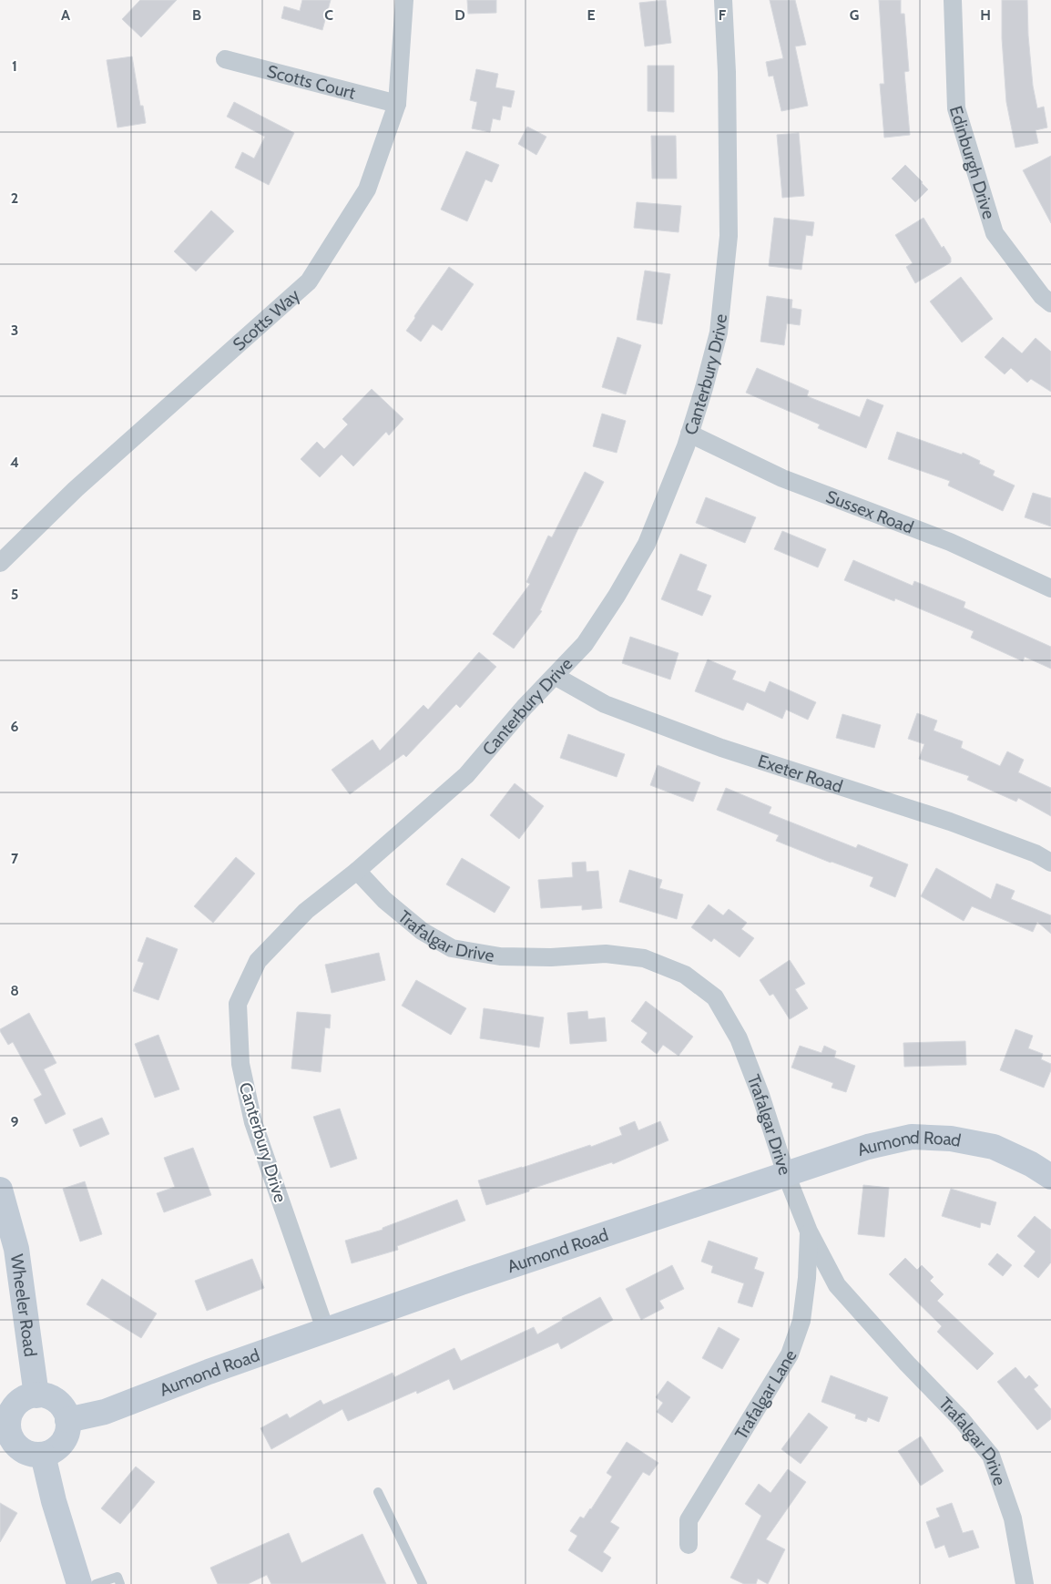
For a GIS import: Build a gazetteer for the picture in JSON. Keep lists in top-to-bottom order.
{
  "streets": {
    "street": [
      "Scotts Court",
      "Edinburgh Drive",
      "Scotts Way",
      "Canterbury Drive",
      "Sussex Road",
      "Exeter Road",
      "Trafalgar Drive",
      "Aumond Road",
      "Wheeler Road",
      "Trafalgar Lane"
    ]
  },
  "crossings": [
    ["Scotts Court", "Scotts Way"],
    ["Canterbury Drive", "Sussex Road"],
    ["Canterbury Drive", "Exeter Road"],
    ["Canterbury Drive", "Trafalgar Drive"],
    ["Canterbury Drive", "Aumond Road"],
    ["Trafalgar Drive", "Aumond Road"],
    ["Trafalgar Drive", "Trafalgar Lane"],
    ["Aumond Road", "Wheeler Road"]
  ],
  "grid": {
    "columns": [
      "A",
      "B",
      "C",
      "D",
      "E",
      "F",
      "G",
      "H"
    ],
    "rows": [
      "1",
      "2",
      "3",
      "4",
      "5",
      "6",
      "7",
      "8",
      "9"
    ]
  }
}
